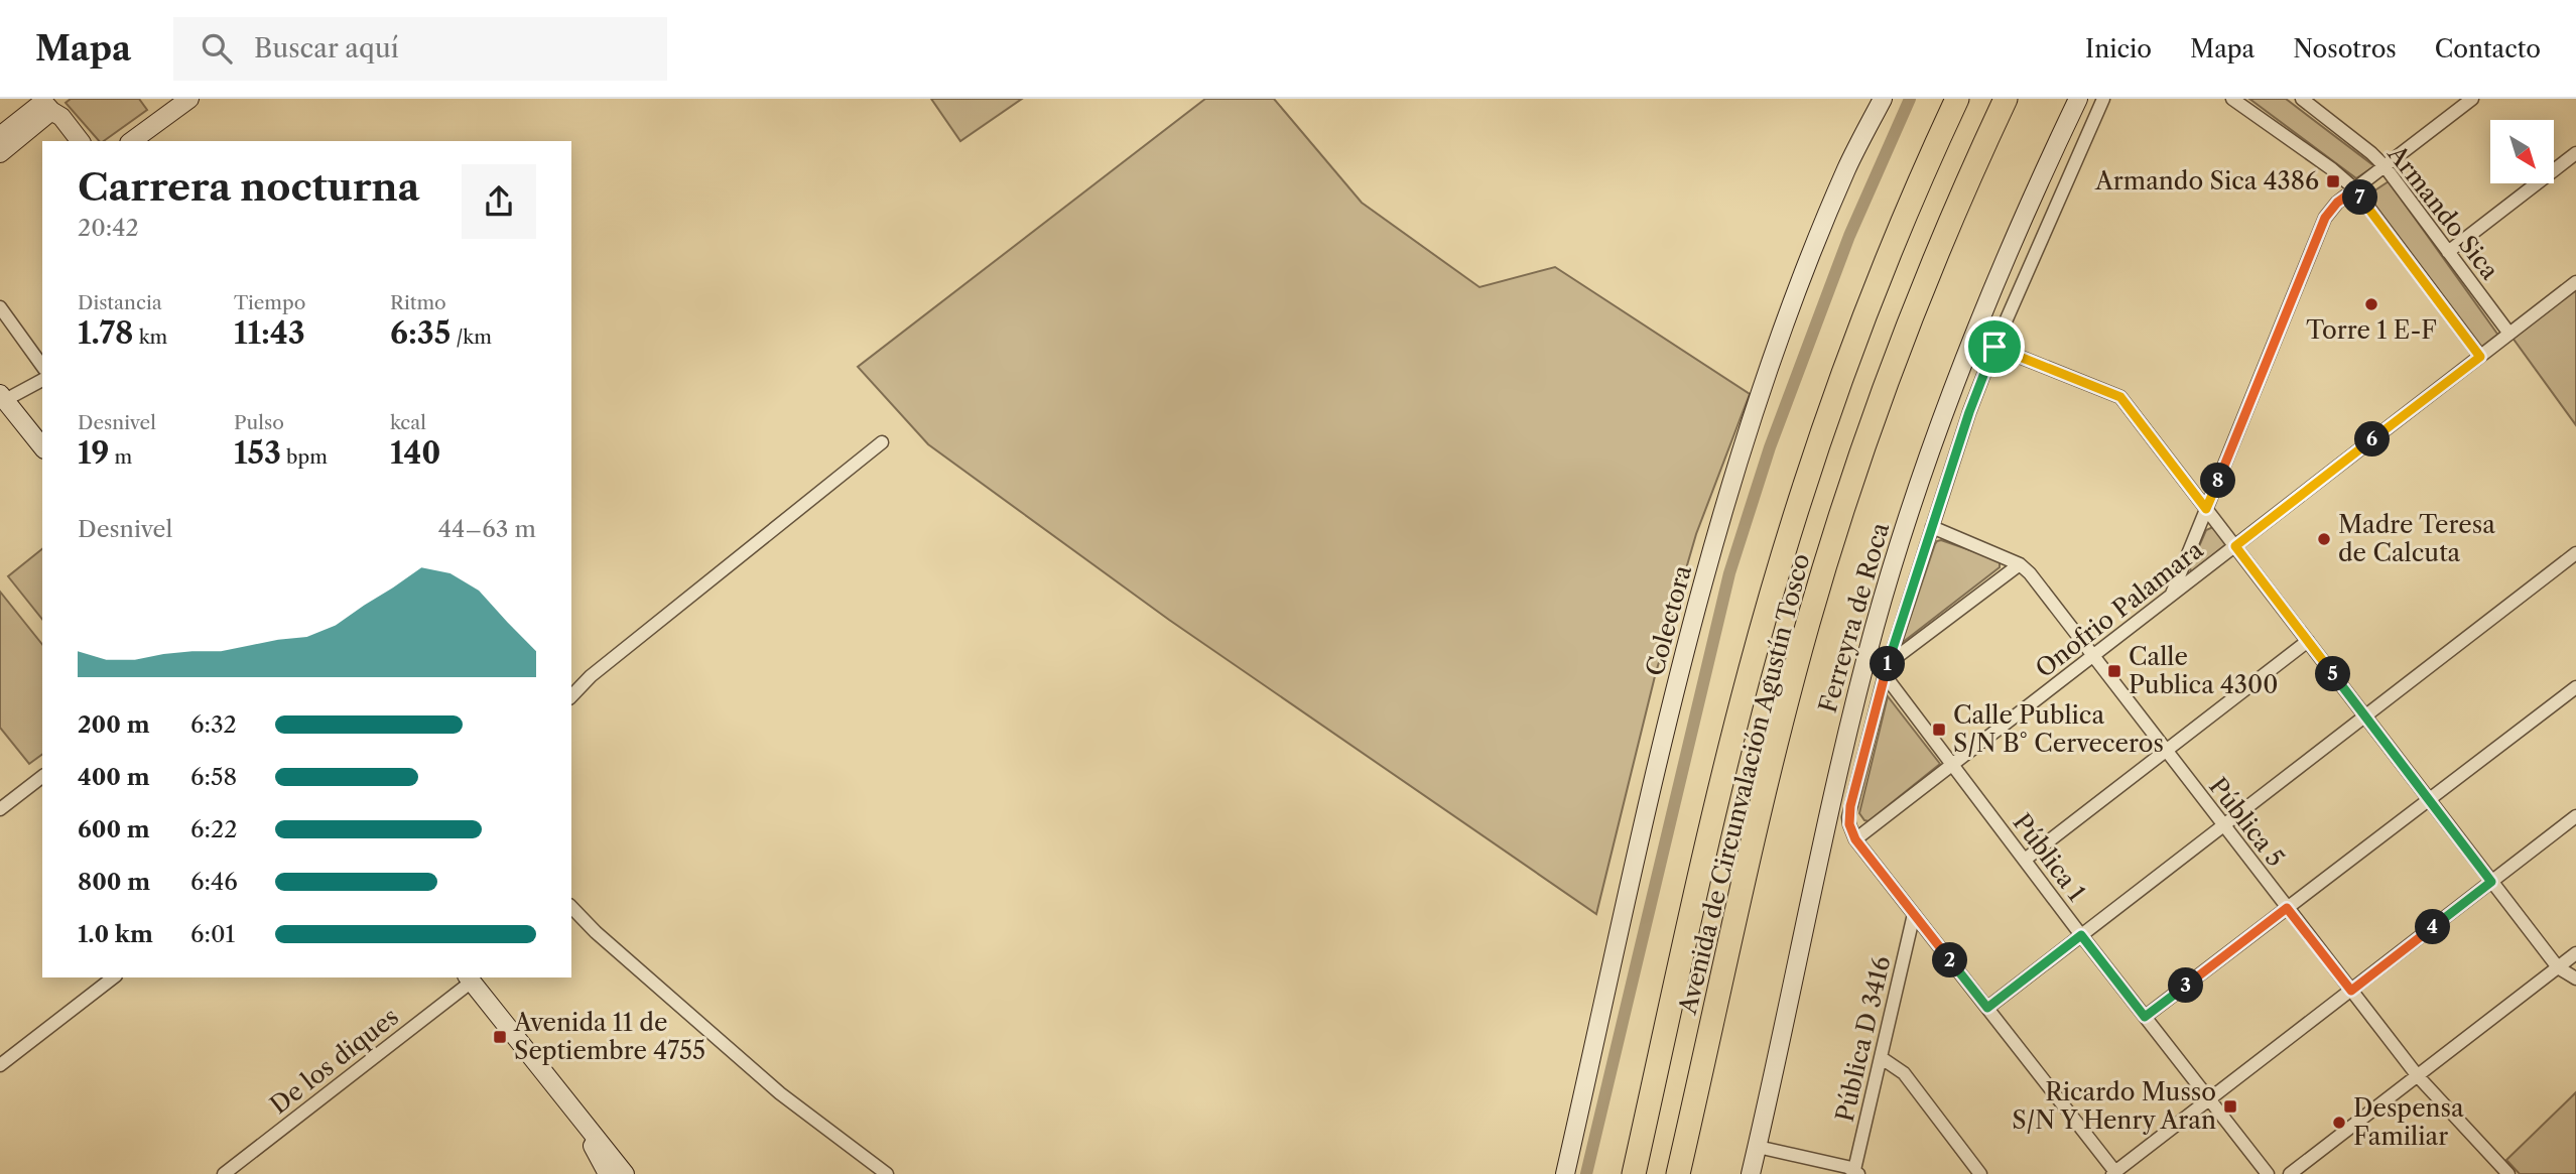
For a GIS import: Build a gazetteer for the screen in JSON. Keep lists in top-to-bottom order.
{
  "streets": {
    "highway": ["Avenida de Circunvalación Agustín Tosco"],
    "street": [
      "Armando Sica",
      "Onofrio Palamara",
      "Ferreyra de Roca",
      "Colectora",
      "Pública 5",
      "Pública 1",
      "Pública D 3416",
      "De los diques"
    ]
  },
  "crossings": [
    ["Armando Sica", "Onofrio Palamara"],
    ["Onofrio Palamara", "Pública 5"],
    ["Onofrio Palamara", "Pública 1"]
  ],
  "places": {
    "transit": [
      "Armando Sica 4386",
      "Calle Publica 4300",
      "Calle Publica S/N B° Cerveceros",
      "Avenida 11 de Septiembre 4755",
      "Ricardo Musso S/N Y Henry Aran"
    ],
    "other": ["Torre 1 E-F", "Madre Teresa de Calcuta", "Despensa Familiar"]
  },
  "north": "bottom right",
  "page": {
    "header": "Mapa",
    "search": "Buscar aquí",
    "nav": [
      "Inicio",
      "Mapa",
      "Nosotros",
      "Contacto"
    ],
    "heading": ["Carrera nocturna", "20:42"],
    "pins": [
      "7",
      "6",
      "8",
      "1",
      "5",
      "4",
      "2",
      "3"
    ],
    "stats": [
      ["Distancia", "1.78 km"],
      ["Tiempo", "11:43"],
      ["Ritmo", "6:35 /km"],
      ["Desnivel", "19 m"],
      ["Pulso", "153 bpm"],
      ["kcal", "140"]
    ],
    "chart": ["Desnivel", "44–63 m"],
    "list": [
      {
        "name": "200 m",
        "note": "6:32"
      },
      {
        "name": "400 m",
        "note": "6:58"
      },
      {
        "name": "600 m",
        "note": "6:22"
      },
      {
        "name": "800 m",
        "note": "6:46"
      },
      {
        "name": "1.0 km",
        "note": "6:01"
      }
    ]
  }
}
